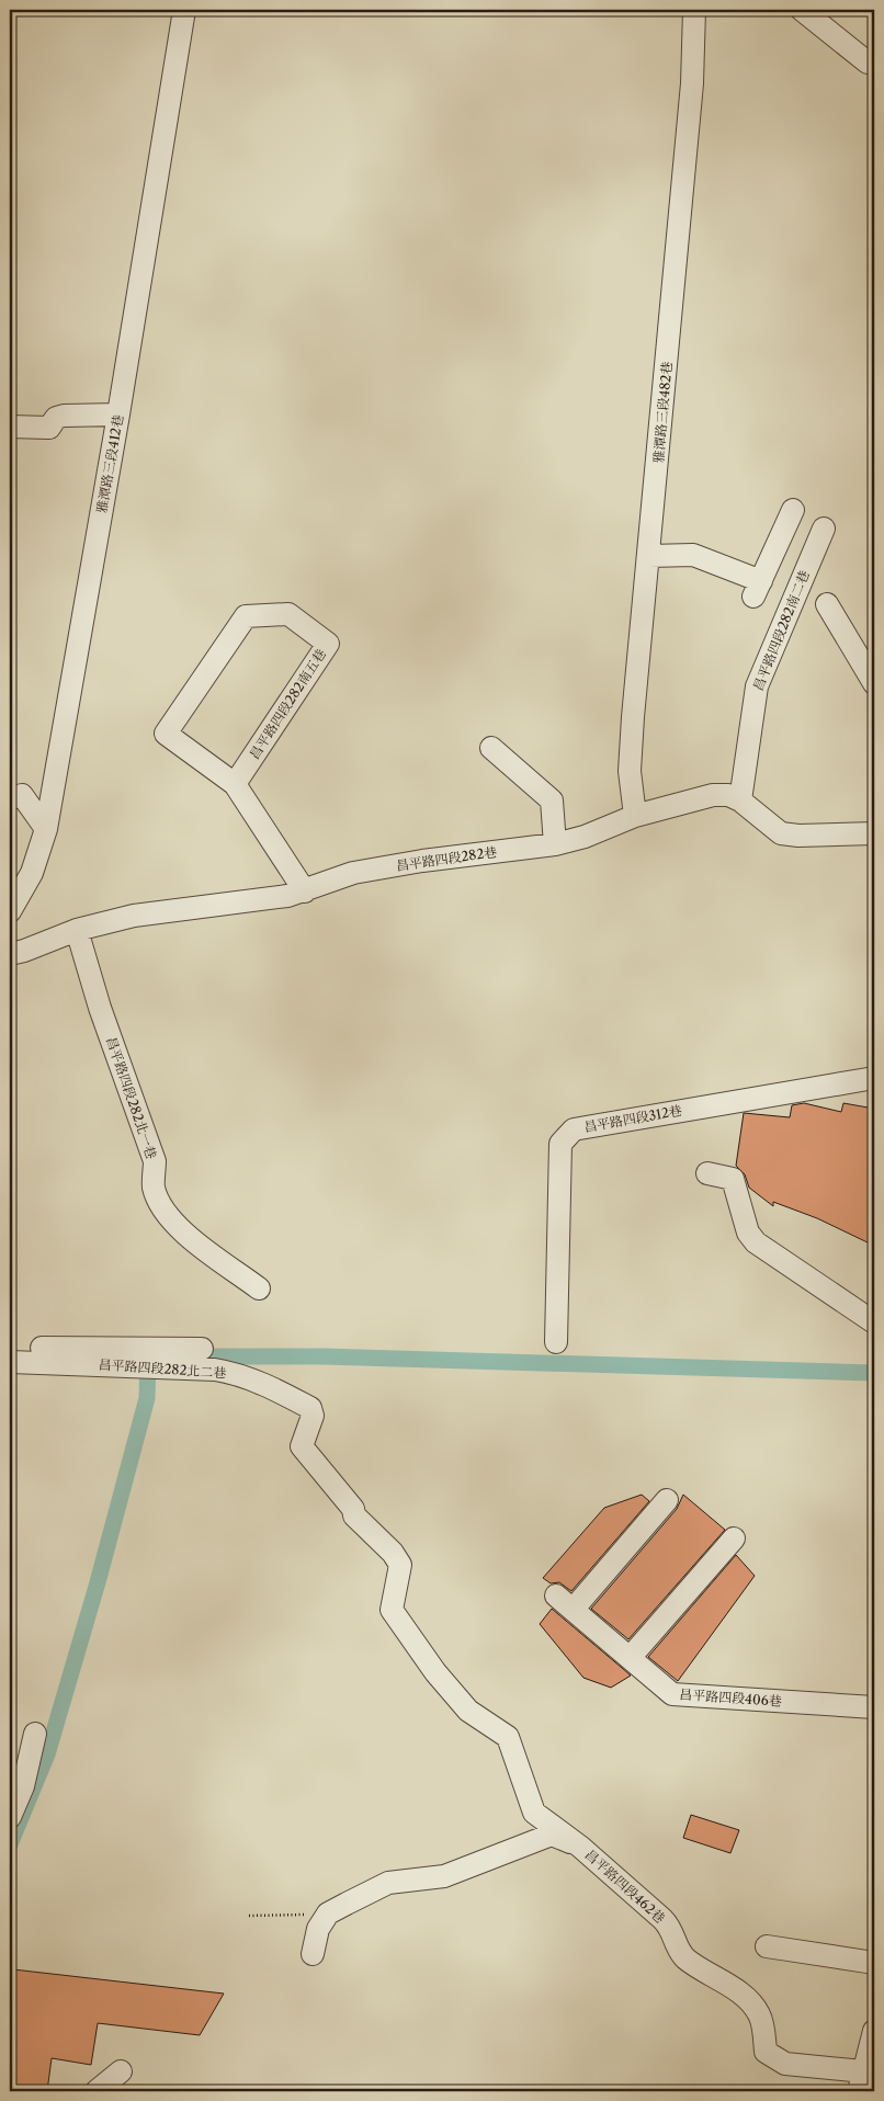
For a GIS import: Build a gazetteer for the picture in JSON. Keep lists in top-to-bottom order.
{
  "streets": {
    "street": [
      "雅潭路三段482巷",
      "雅潭路三段412巷",
      "昌平路四段282南二巷",
      "昌平路四段282南五巷",
      "昌平路四段282巷",
      "昌平路四段282北一巷",
      "昌平路四段312巷",
      "昌平路四段282北二巷",
      "昌平路四段406巷",
      "昌平路四段462巷"
    ]
  },
  "crossings": [
    ["雅潭路三段482巷", "昌平路四段282巷"],
    ["昌平路四段282南二巷", "昌平路四段282巷"],
    ["昌平路四段282南五巷", "昌平路四段282巷"],
    ["昌平路四段282巷", "昌平路四段282北一巷"],
    ["昌平路四段282北二巷", "昌平路四段462巷"]
  ]
}
